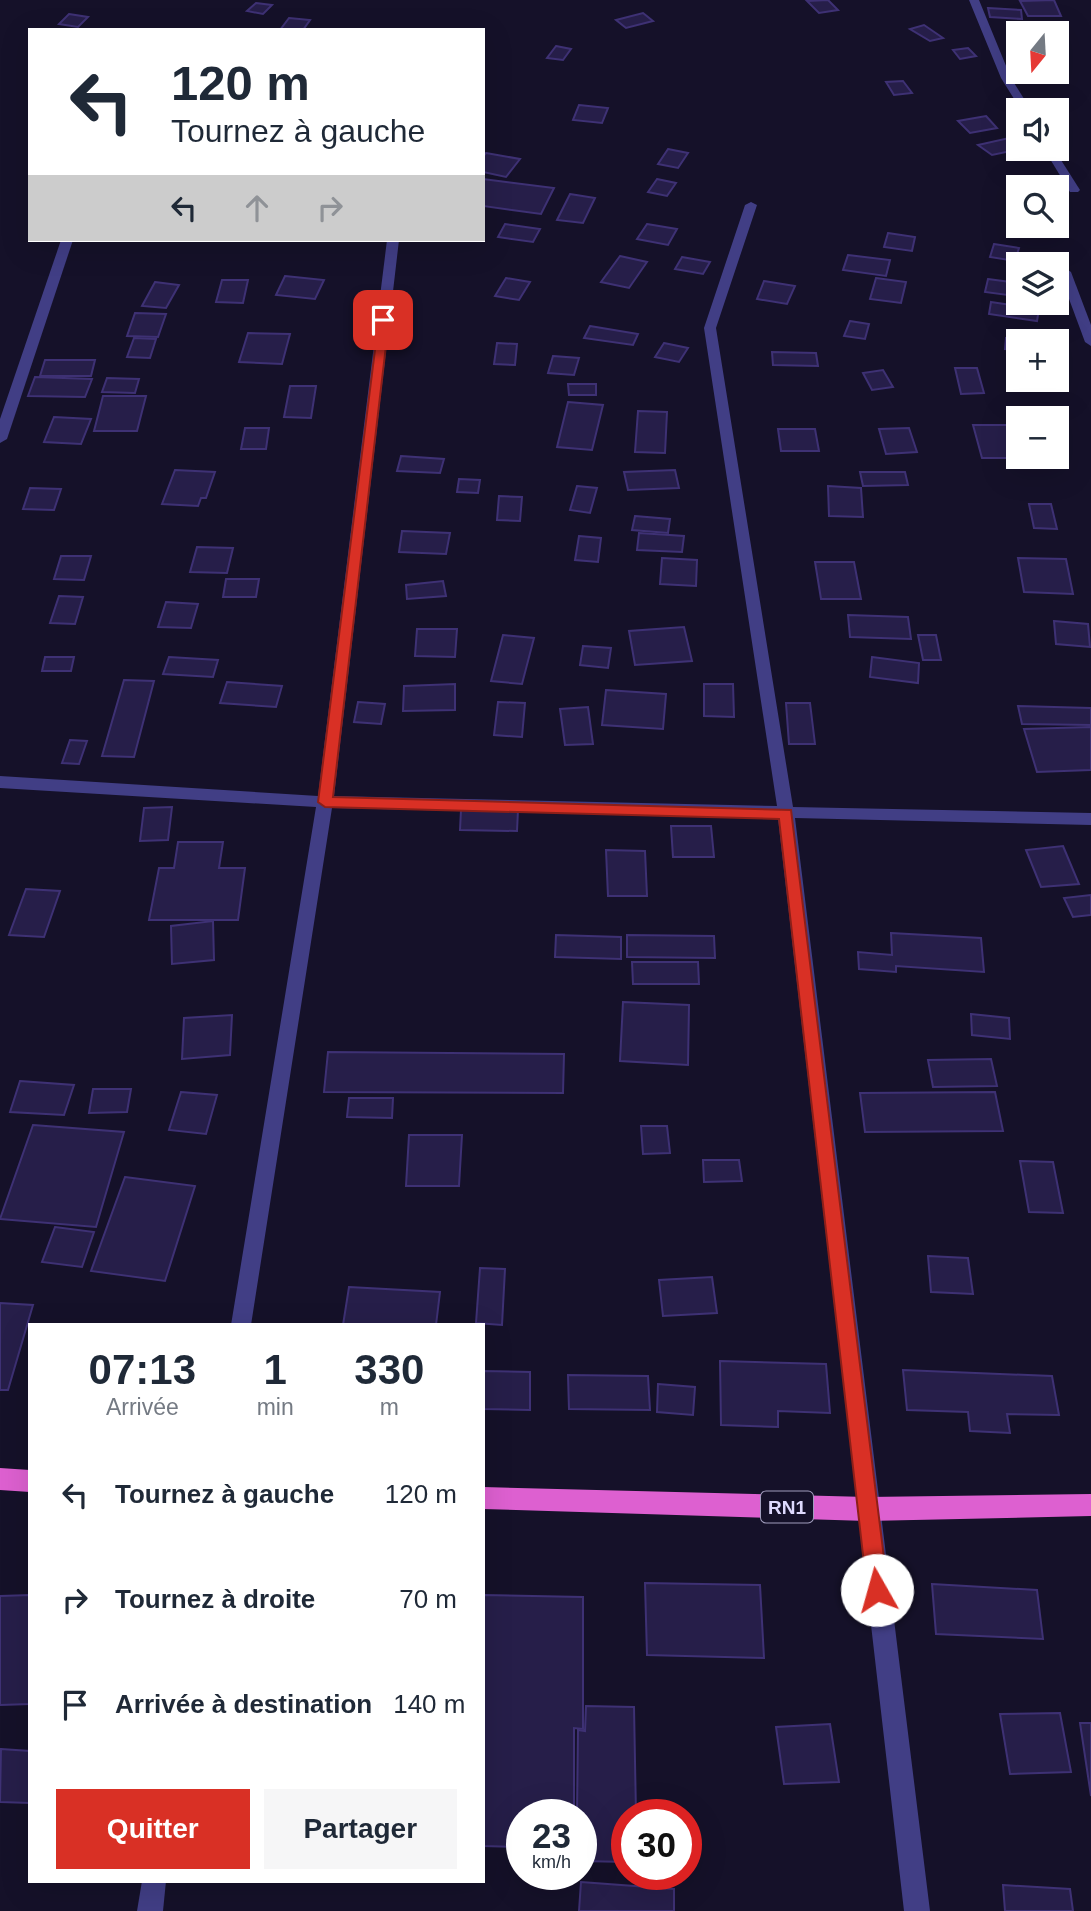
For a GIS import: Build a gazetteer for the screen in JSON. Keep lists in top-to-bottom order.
{
  "streets": {
    "highway": ["RN1"]
  },
  "north": "bottom",
  "page": {
    "map_buttons": ["+", "−"],
    "turn": ["120 m", "Tournez à gauche"],
    "eta": [
      "07:13",
      "Arrivée",
      "1",
      "min",
      "330",
      "m"
    ],
    "list": [
      {
        "name": "Tournez à gauche",
        "value": "120 m"
      },
      {
        "name": "Tournez à droite",
        "value": "70 m"
      },
      {
        "name": "Arrivée à destination",
        "value": "140 m"
      }
    ],
    "buttons": ["Quitter", "Partager"],
    "speed": "23 km/h",
    "limit": "30"
  }
}
